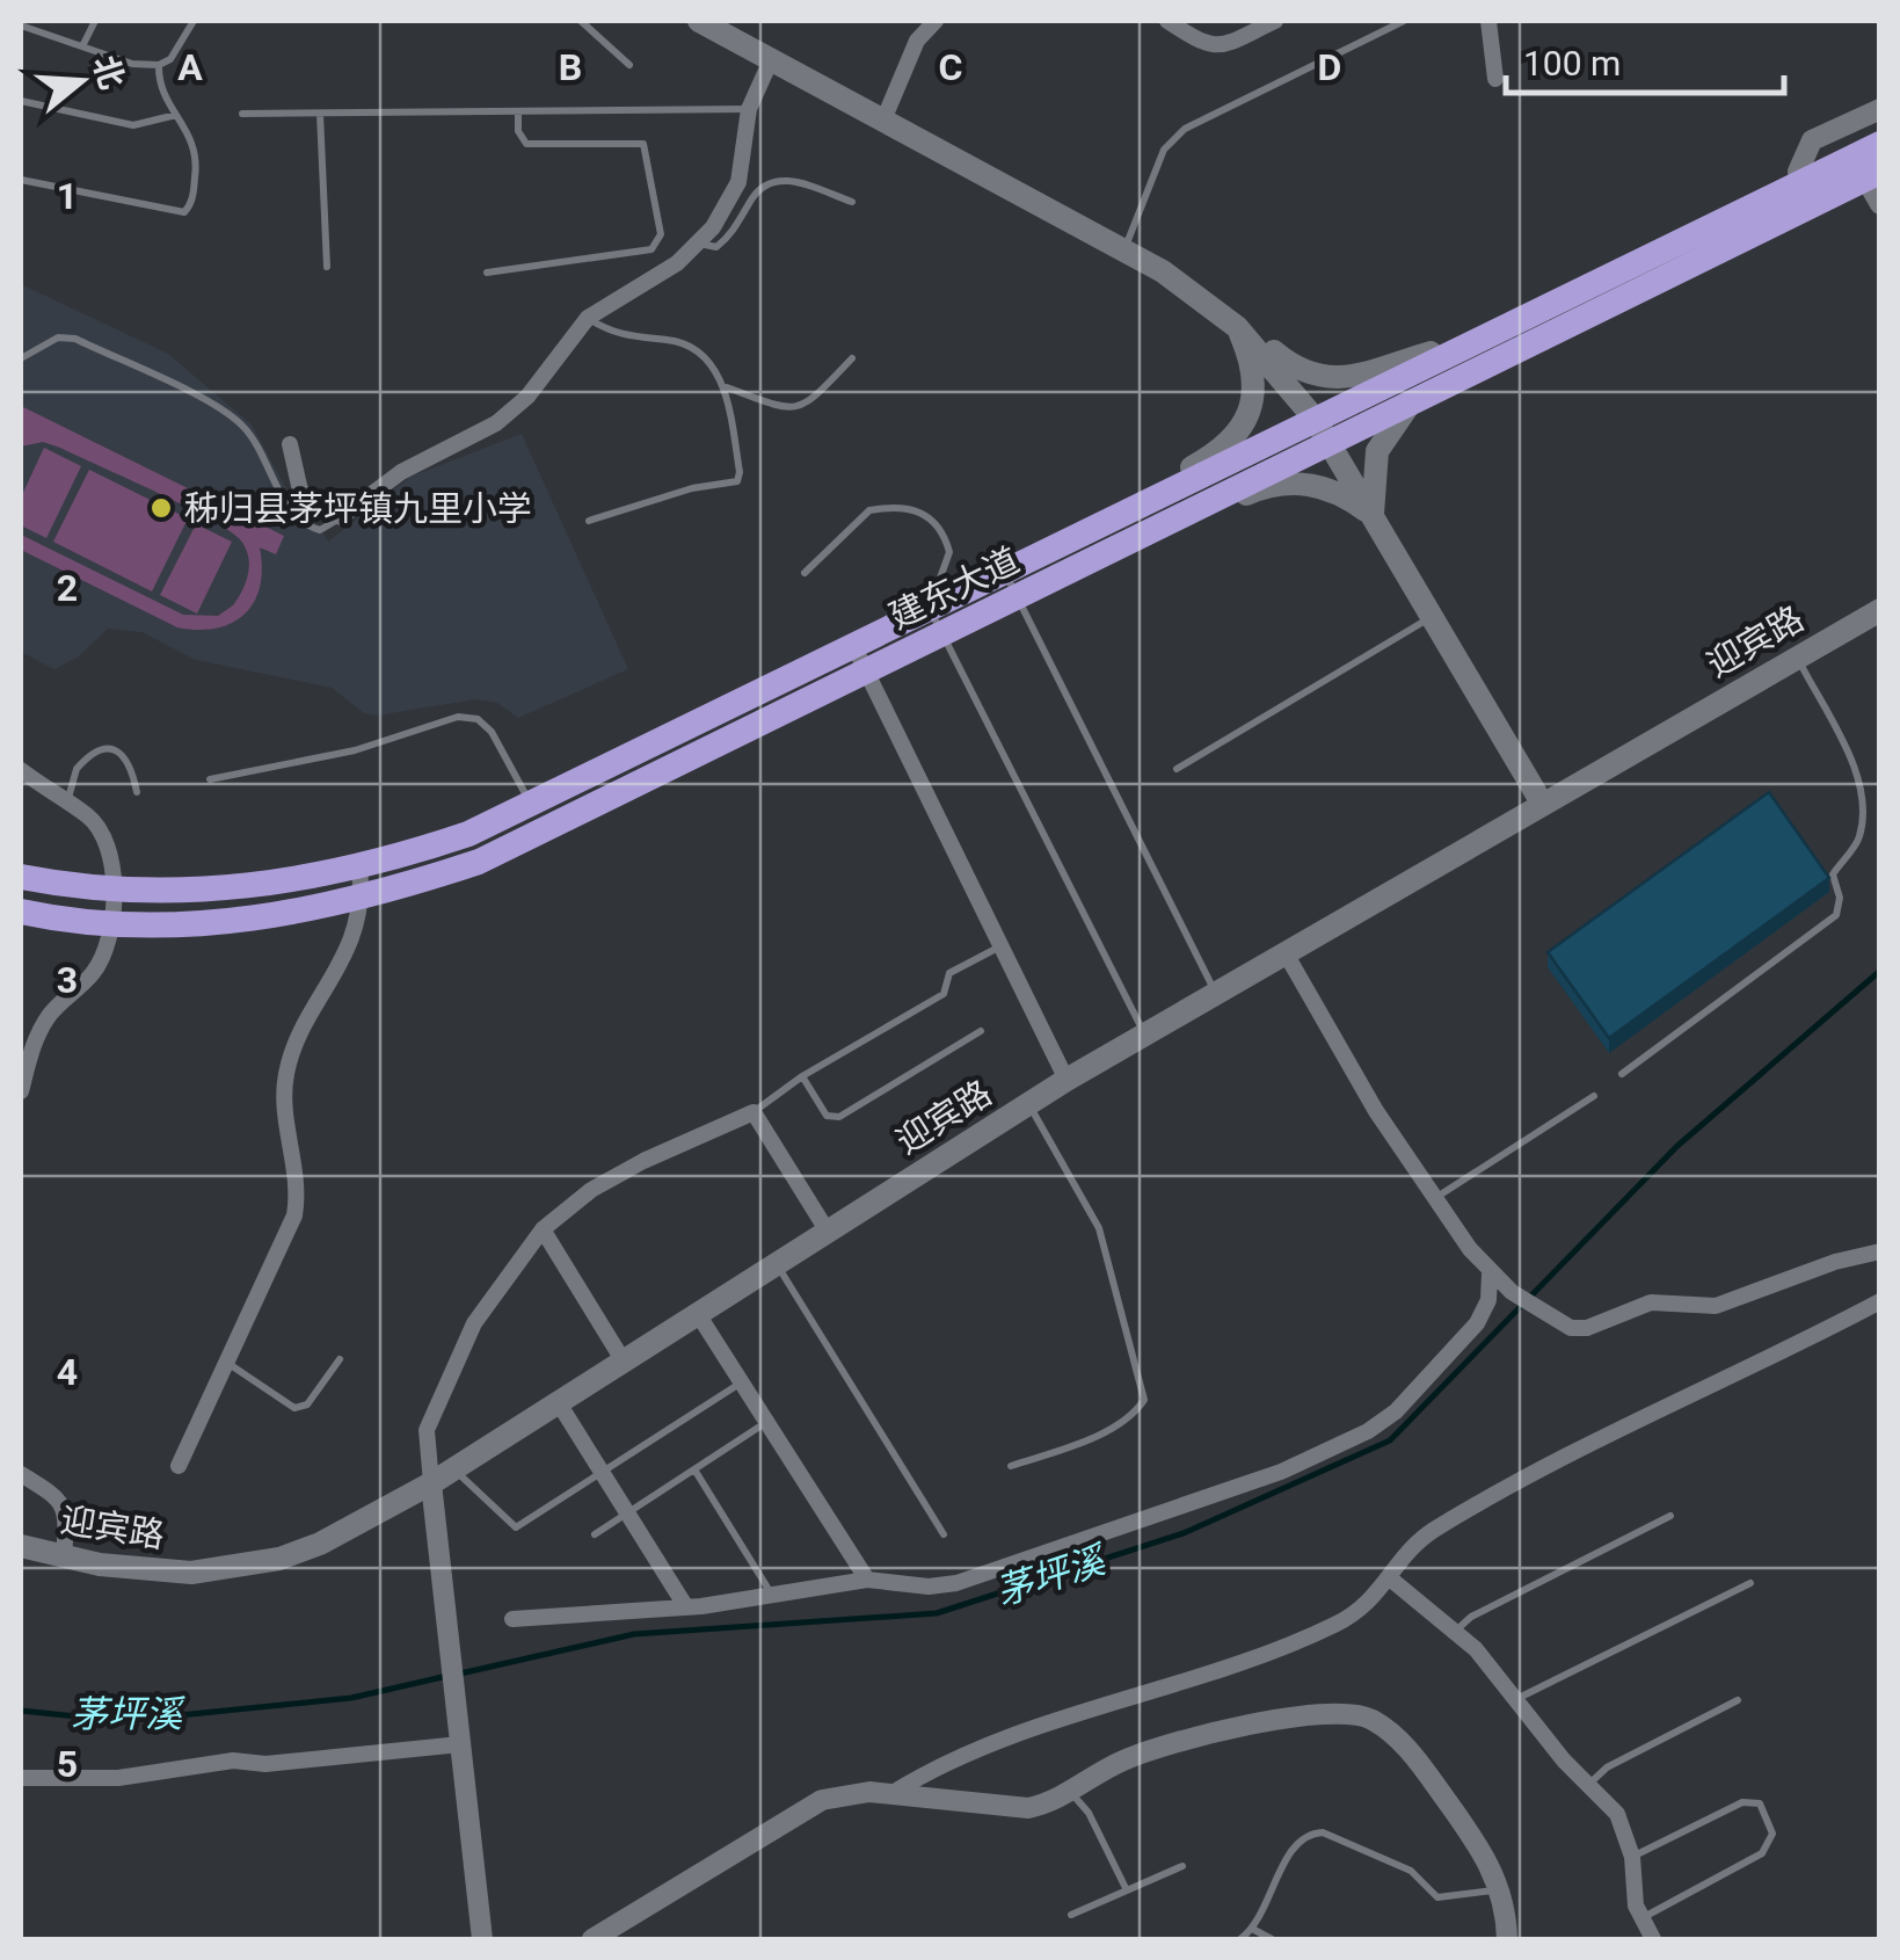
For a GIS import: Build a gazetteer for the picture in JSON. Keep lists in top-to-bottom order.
{
  "streets": {
    "highway": ["建东大道"],
    "main road": ["迎宾路"]
  },
  "water": ["茅坪溪"],
  "places": ["秭归县茅坪镇九里小学"],
  "scale_bar": "100 m",
  "north": "right",
  "grid": {
    "columns": [
      "A",
      "B",
      "C",
      "D"
    ],
    "rows": [
      "1",
      "2",
      "3",
      "4",
      "5"
    ]
  }
}
